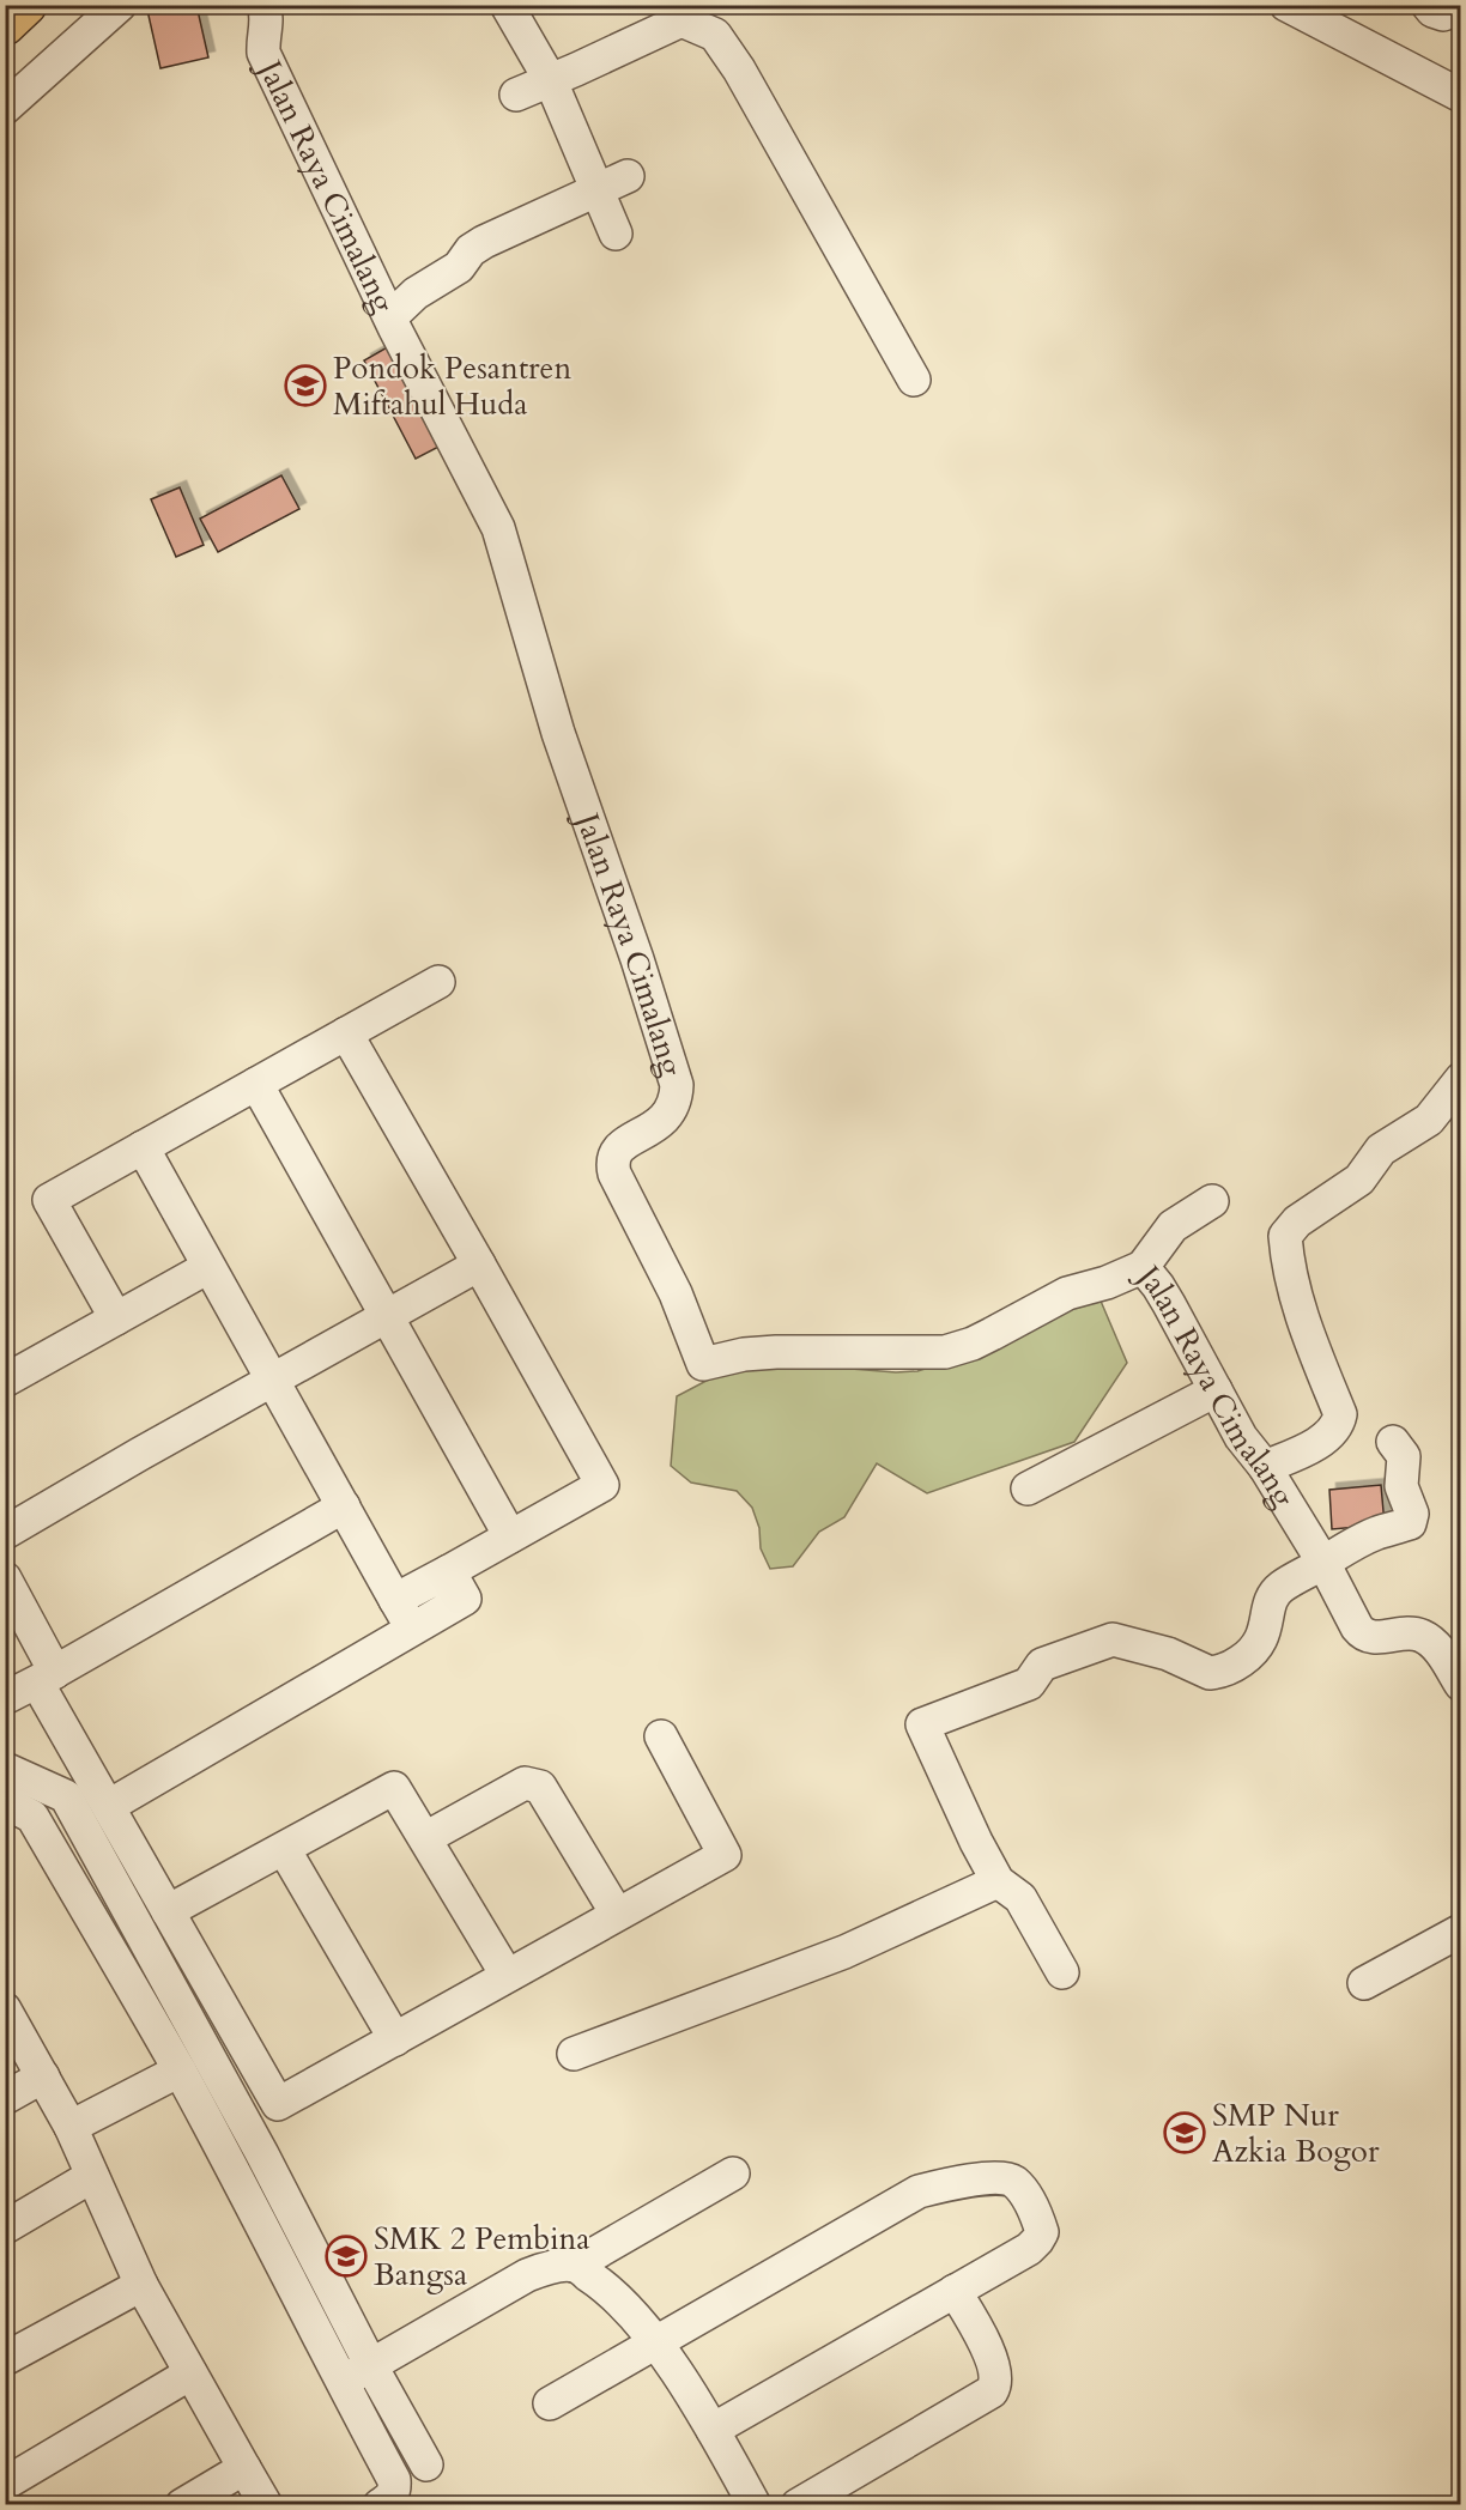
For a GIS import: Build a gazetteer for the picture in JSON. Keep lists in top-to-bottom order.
{
  "streets": {
    "street": ["Jalan Raya Cimalang"]
  },
  "places": {
    "school or university": ["Pondok Pesantren Miftahul Huda", "SMP Nur Azkia Bogor", "SMK 2 Pembina Bangsa"]
  }
}
